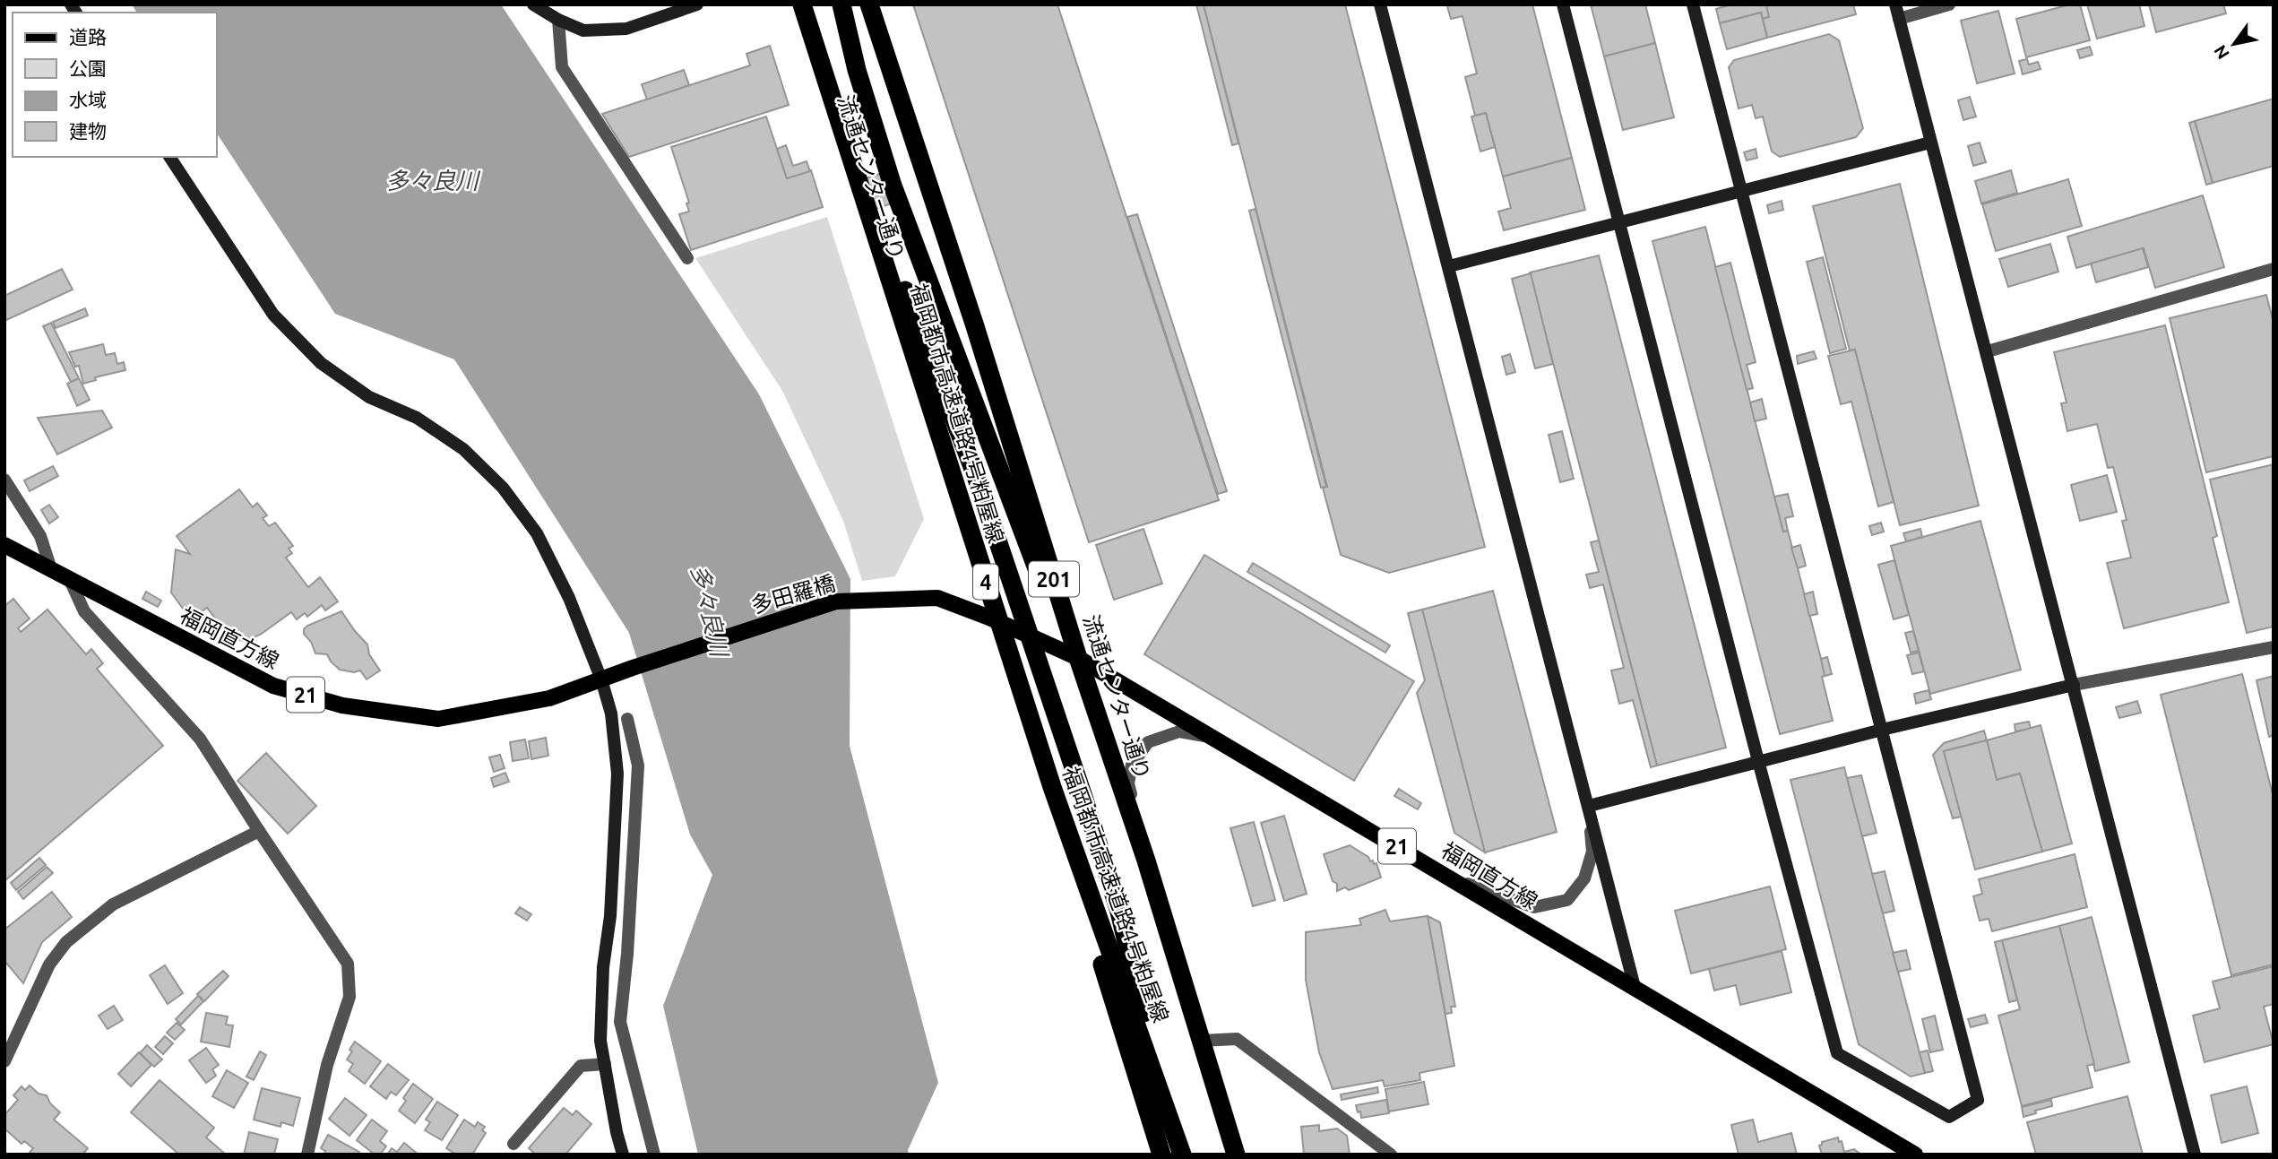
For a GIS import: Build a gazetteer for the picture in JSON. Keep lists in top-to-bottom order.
{
  "streets": {
    "highway": [
      "流通センター通り",
      "福岡都市高速道路4号粕屋線",
      "201",
      "4"
    ],
    "main road": ["多田羅橋", "福岡直方線", "21"]
  },
  "crossings": [
    ["流通センター通り", "福岡都市高速道路4号粕屋線"],
    ["流通センター通り", "福岡直方線"],
    ["多田羅橋", "福岡直方線"]
  ],
  "water": ["多々良川"],
  "legend": [
    "道路",
    "公園",
    "水域",
    "建物"
  ],
  "north": "bottom left"
}
